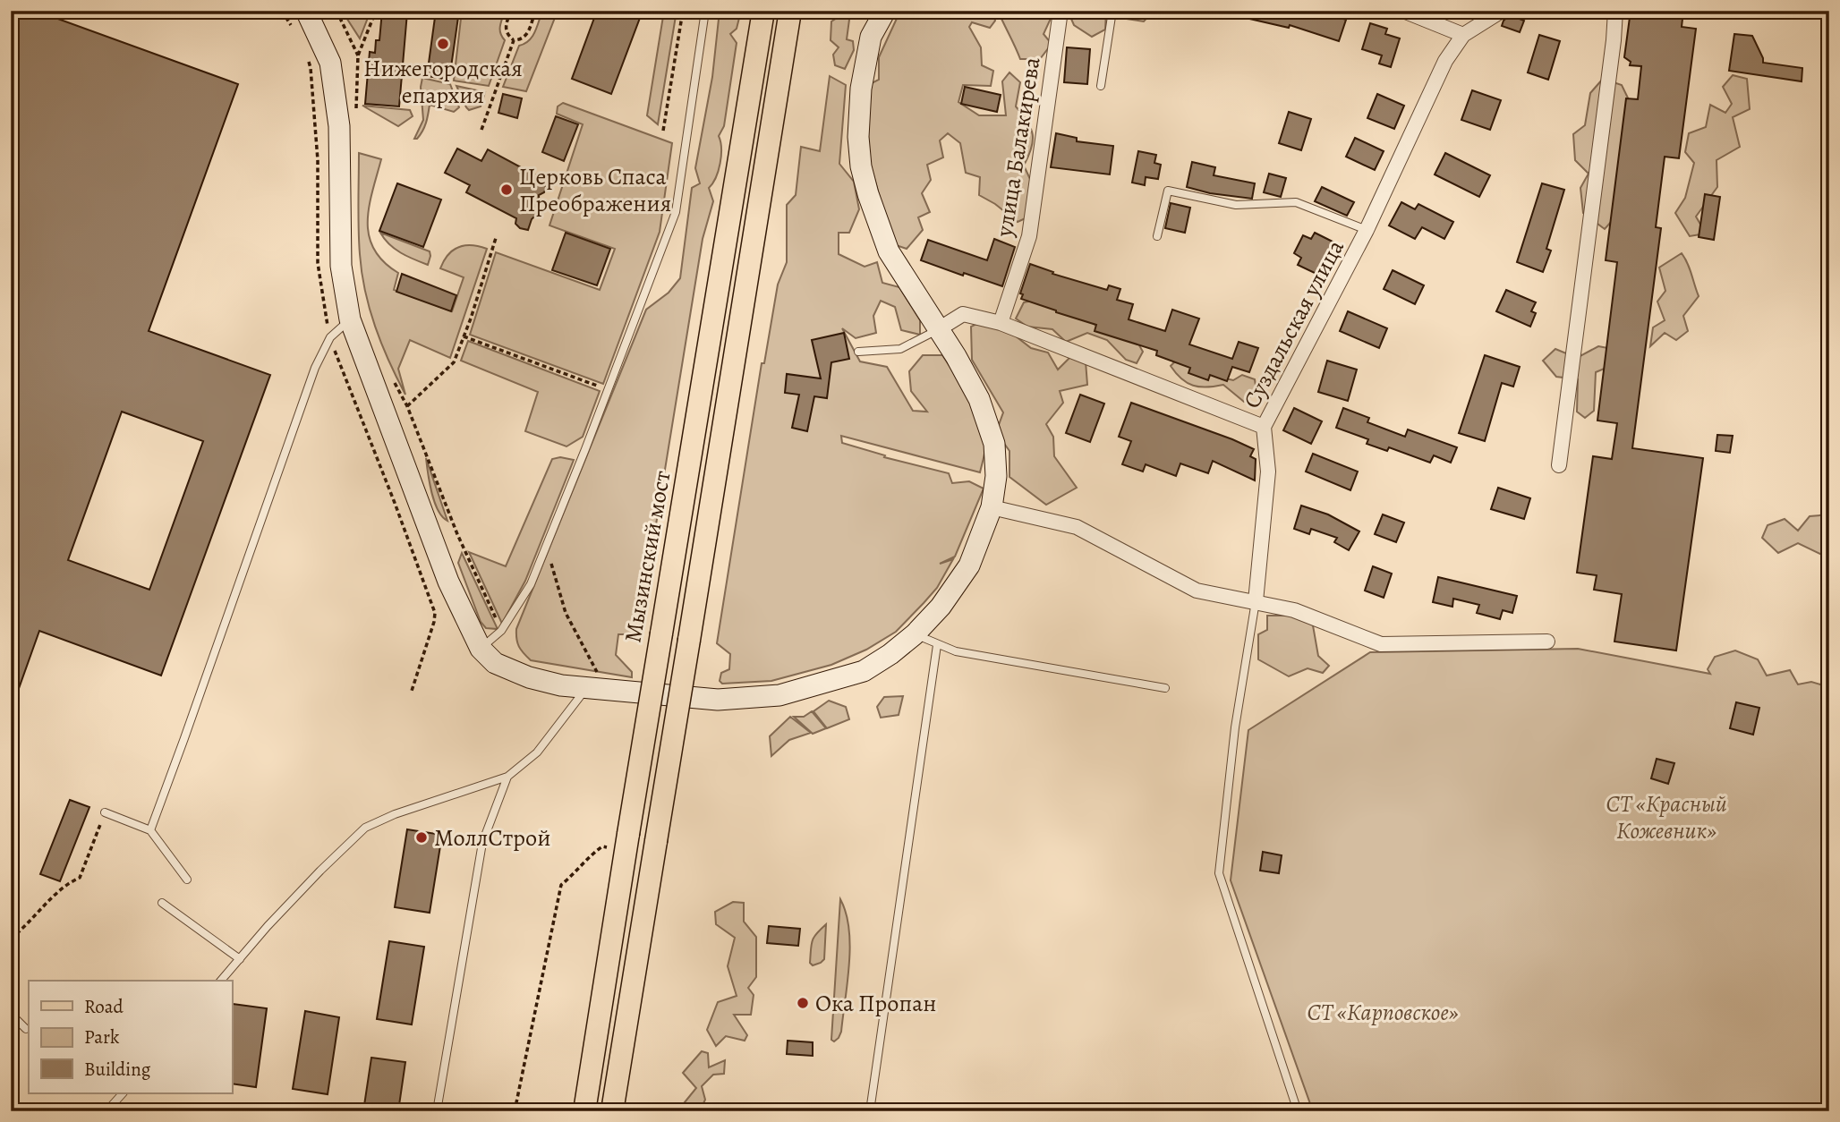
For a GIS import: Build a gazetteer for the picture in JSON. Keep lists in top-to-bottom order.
{
  "streets": {
    "main road": ["Мызинский мост"],
    "street": ["улица Балакирева", "Суздальская улица"]
  },
  "crossings": [
    ["улица Балакирева", "Суздальская улица"]
  ],
  "parks": ["СТ «Красный Кожевник»", "СТ «Карповское»"],
  "places": [
    "Нижегородская епархия",
    "Церковь Спаса Преображения",
    "МоллСтрой",
    "Ока Пропан"
  ],
  "legend": ["Road", "Park", "Building"]
}
